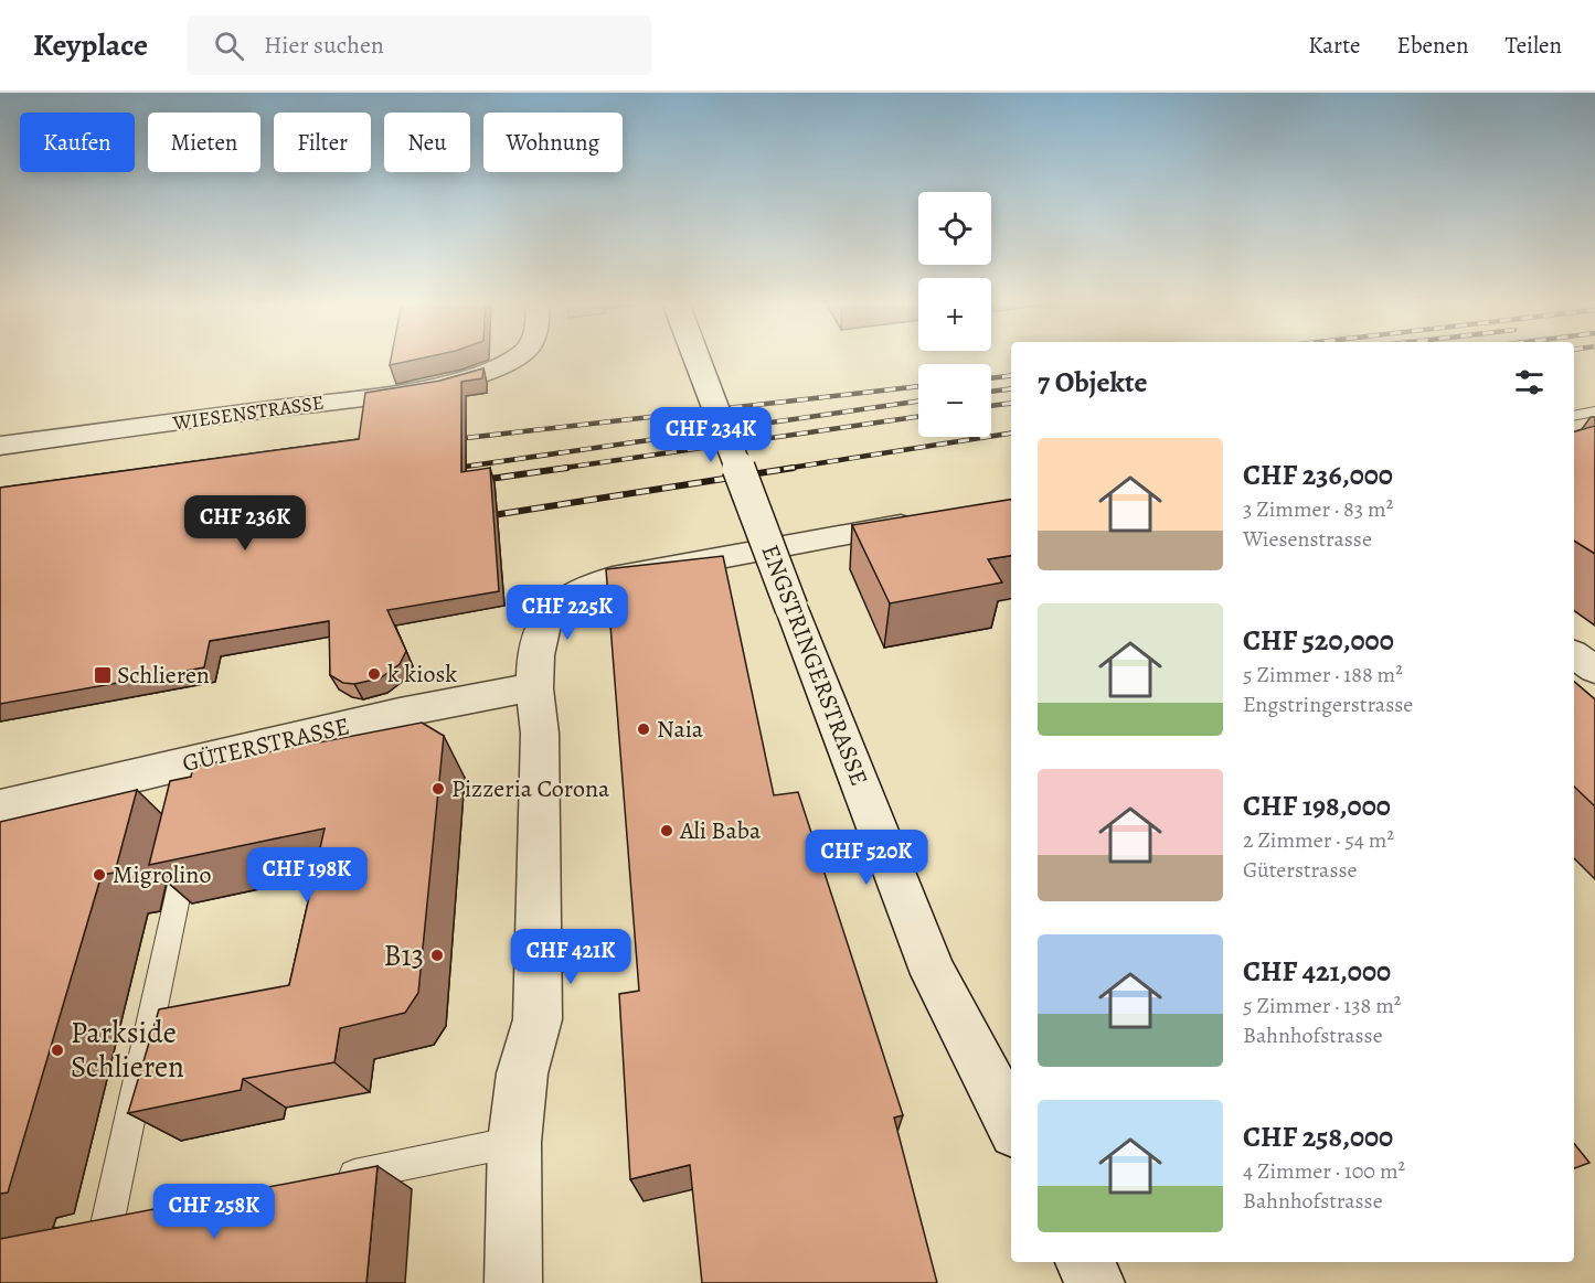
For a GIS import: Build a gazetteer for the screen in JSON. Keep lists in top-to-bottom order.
{
  "streets": {
    "street": ["WIESENSTRASSE", "ENGSTRINGERSTRASSE", "GÜTERSTRASSE"]
  },
  "places": {
    "other": [
      "k kiosk",
      "Naia",
      "Pizzeria Corona",
      "Ali Baba",
      "Migrolino",
      "B13",
      "Parkside Schlieren"
    ],
    "transit": ["Schlieren"]
  },
  "page": {
    "header": "Keyplace",
    "search": "Hier suchen",
    "nav": ["Karte", "Ebenen", "Teilen"],
    "chip": [
      "Kaufen",
      "Mieten",
      "Filter",
      "Neu",
      "Wohnung"
    ],
    "map_buttons": ["+", "−"],
    "heading": "7 Objekte",
    "price": [
      "CHF 234K",
      "CHF 236K",
      "CHF 225K",
      "CHF 520K",
      "CHF 198K",
      "CHF 421K",
      "CHF 258K"
    ],
    "list": [
      {
        "name": "CHF 236,000",
        "note": "3 Zimmer · 83 m² · Wiesenstrasse"
      },
      {
        "name": "CHF 520,000",
        "note": "5 Zimmer · 188 m² · Engstringerstrasse"
      },
      {
        "name": "CHF 198,000",
        "note": "2 Zimmer · 54 m² · Güterstrasse"
      },
      {
        "name": "CHF 421,000",
        "note": "5 Zimmer · 138 m² · Bahnhofstrasse"
      },
      {
        "name": "CHF 258,000",
        "note": "4 Zimmer · 100 m² · Bahnhofstrasse"
      }
    ]
  }
}
